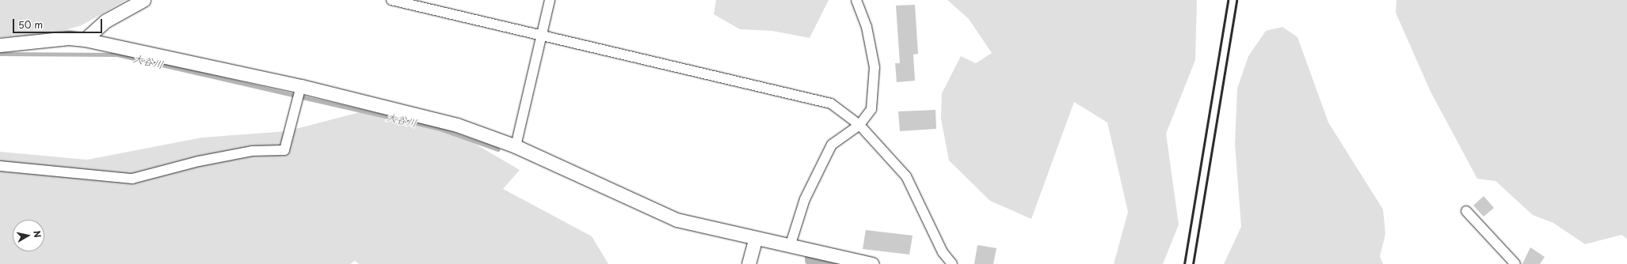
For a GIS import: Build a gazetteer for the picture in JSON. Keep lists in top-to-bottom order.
{
  "water": ["大谷川"],
  "scale_bar": "50 m",
  "north": "right"
}
